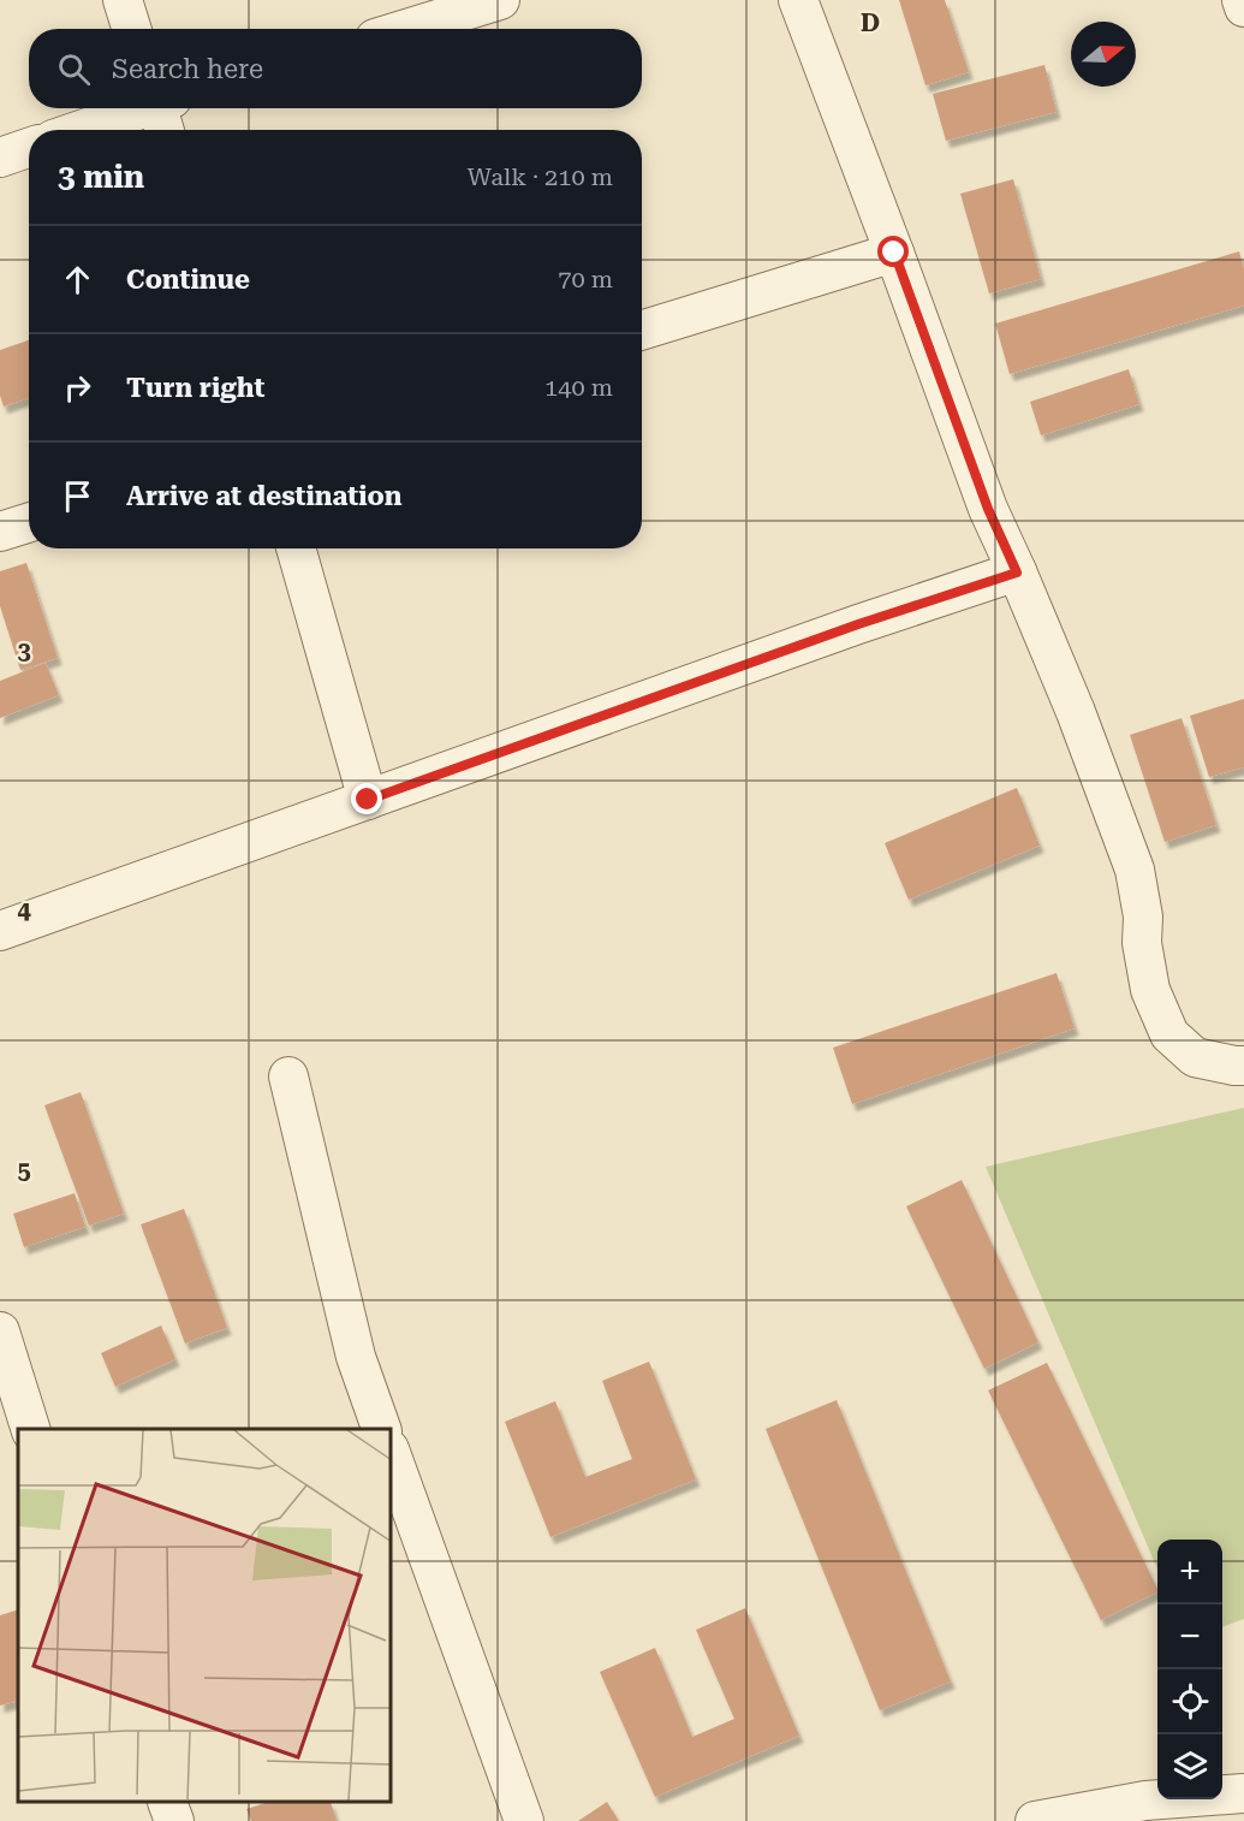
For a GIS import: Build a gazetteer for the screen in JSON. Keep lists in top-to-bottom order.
{
  "north": "right",
  "page": {
    "search": "Search here",
    "heading": ["3 min", "Walk · 210 m"],
    "list": [
      ["Continue", "70 m"],
      ["Turn right", "140 m"],
      "Arrive at destination"
    ],
    "map_buttons": ["+", "−"]
  },
  "grid": {
    "columns": ["D"],
    "rows": ["3", "4", "5"]
  }
}
